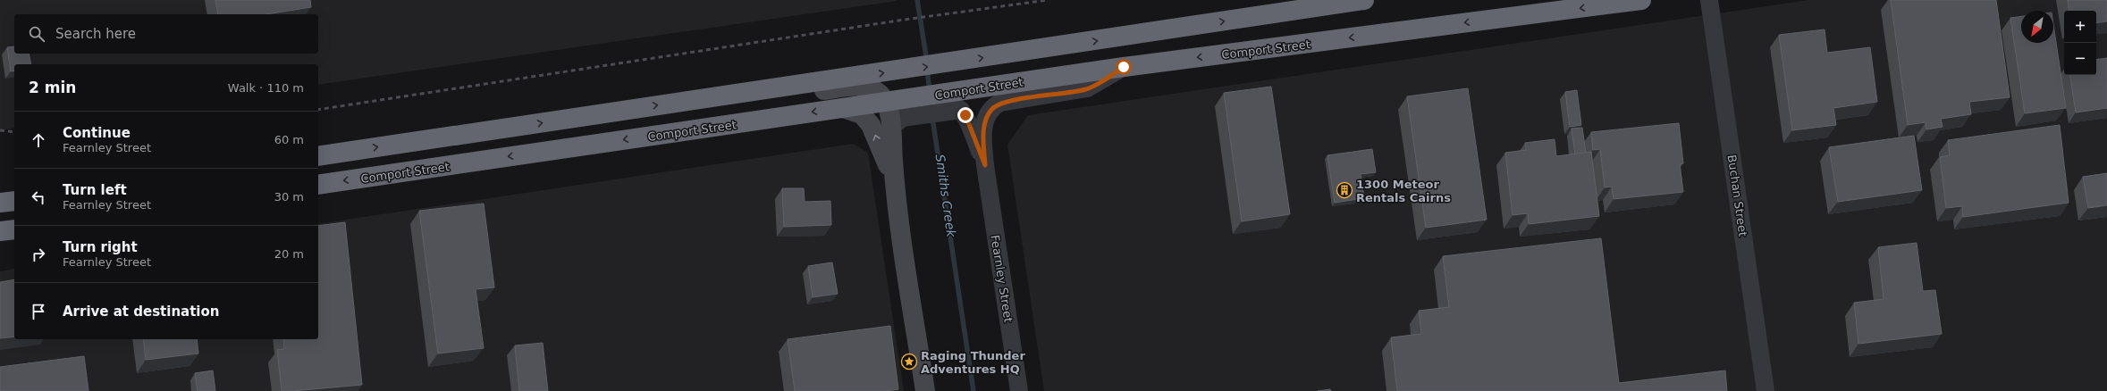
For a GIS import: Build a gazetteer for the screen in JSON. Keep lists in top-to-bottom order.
{
  "streets": {
    "highway": ["Comport Street"],
    "street": ["Buchan Street", "Fearnley Street"]
  },
  "crossings": [
    ["Comport Street", "Fearnley Street"]
  ],
  "water": ["Smiths Creek"],
  "places": {
    "building": ["1300 Meteor Rentals Cairns"],
    "place": ["Raging Thunder Adventures HQ"]
  },
  "north": "bottom left",
  "page": {
    "map_buttons": ["+", "−"],
    "search": "Search here",
    "heading": ["2 min", "Walk · 110 m"],
    "list": [
      ["Continue", "Fearnley Street", "60 m"],
      ["Turn left", "Fearnley Street", "30 m"],
      ["Turn right", "Fearnley Street", "20 m"],
      "Arrive at destination"
    ]
  }
}
